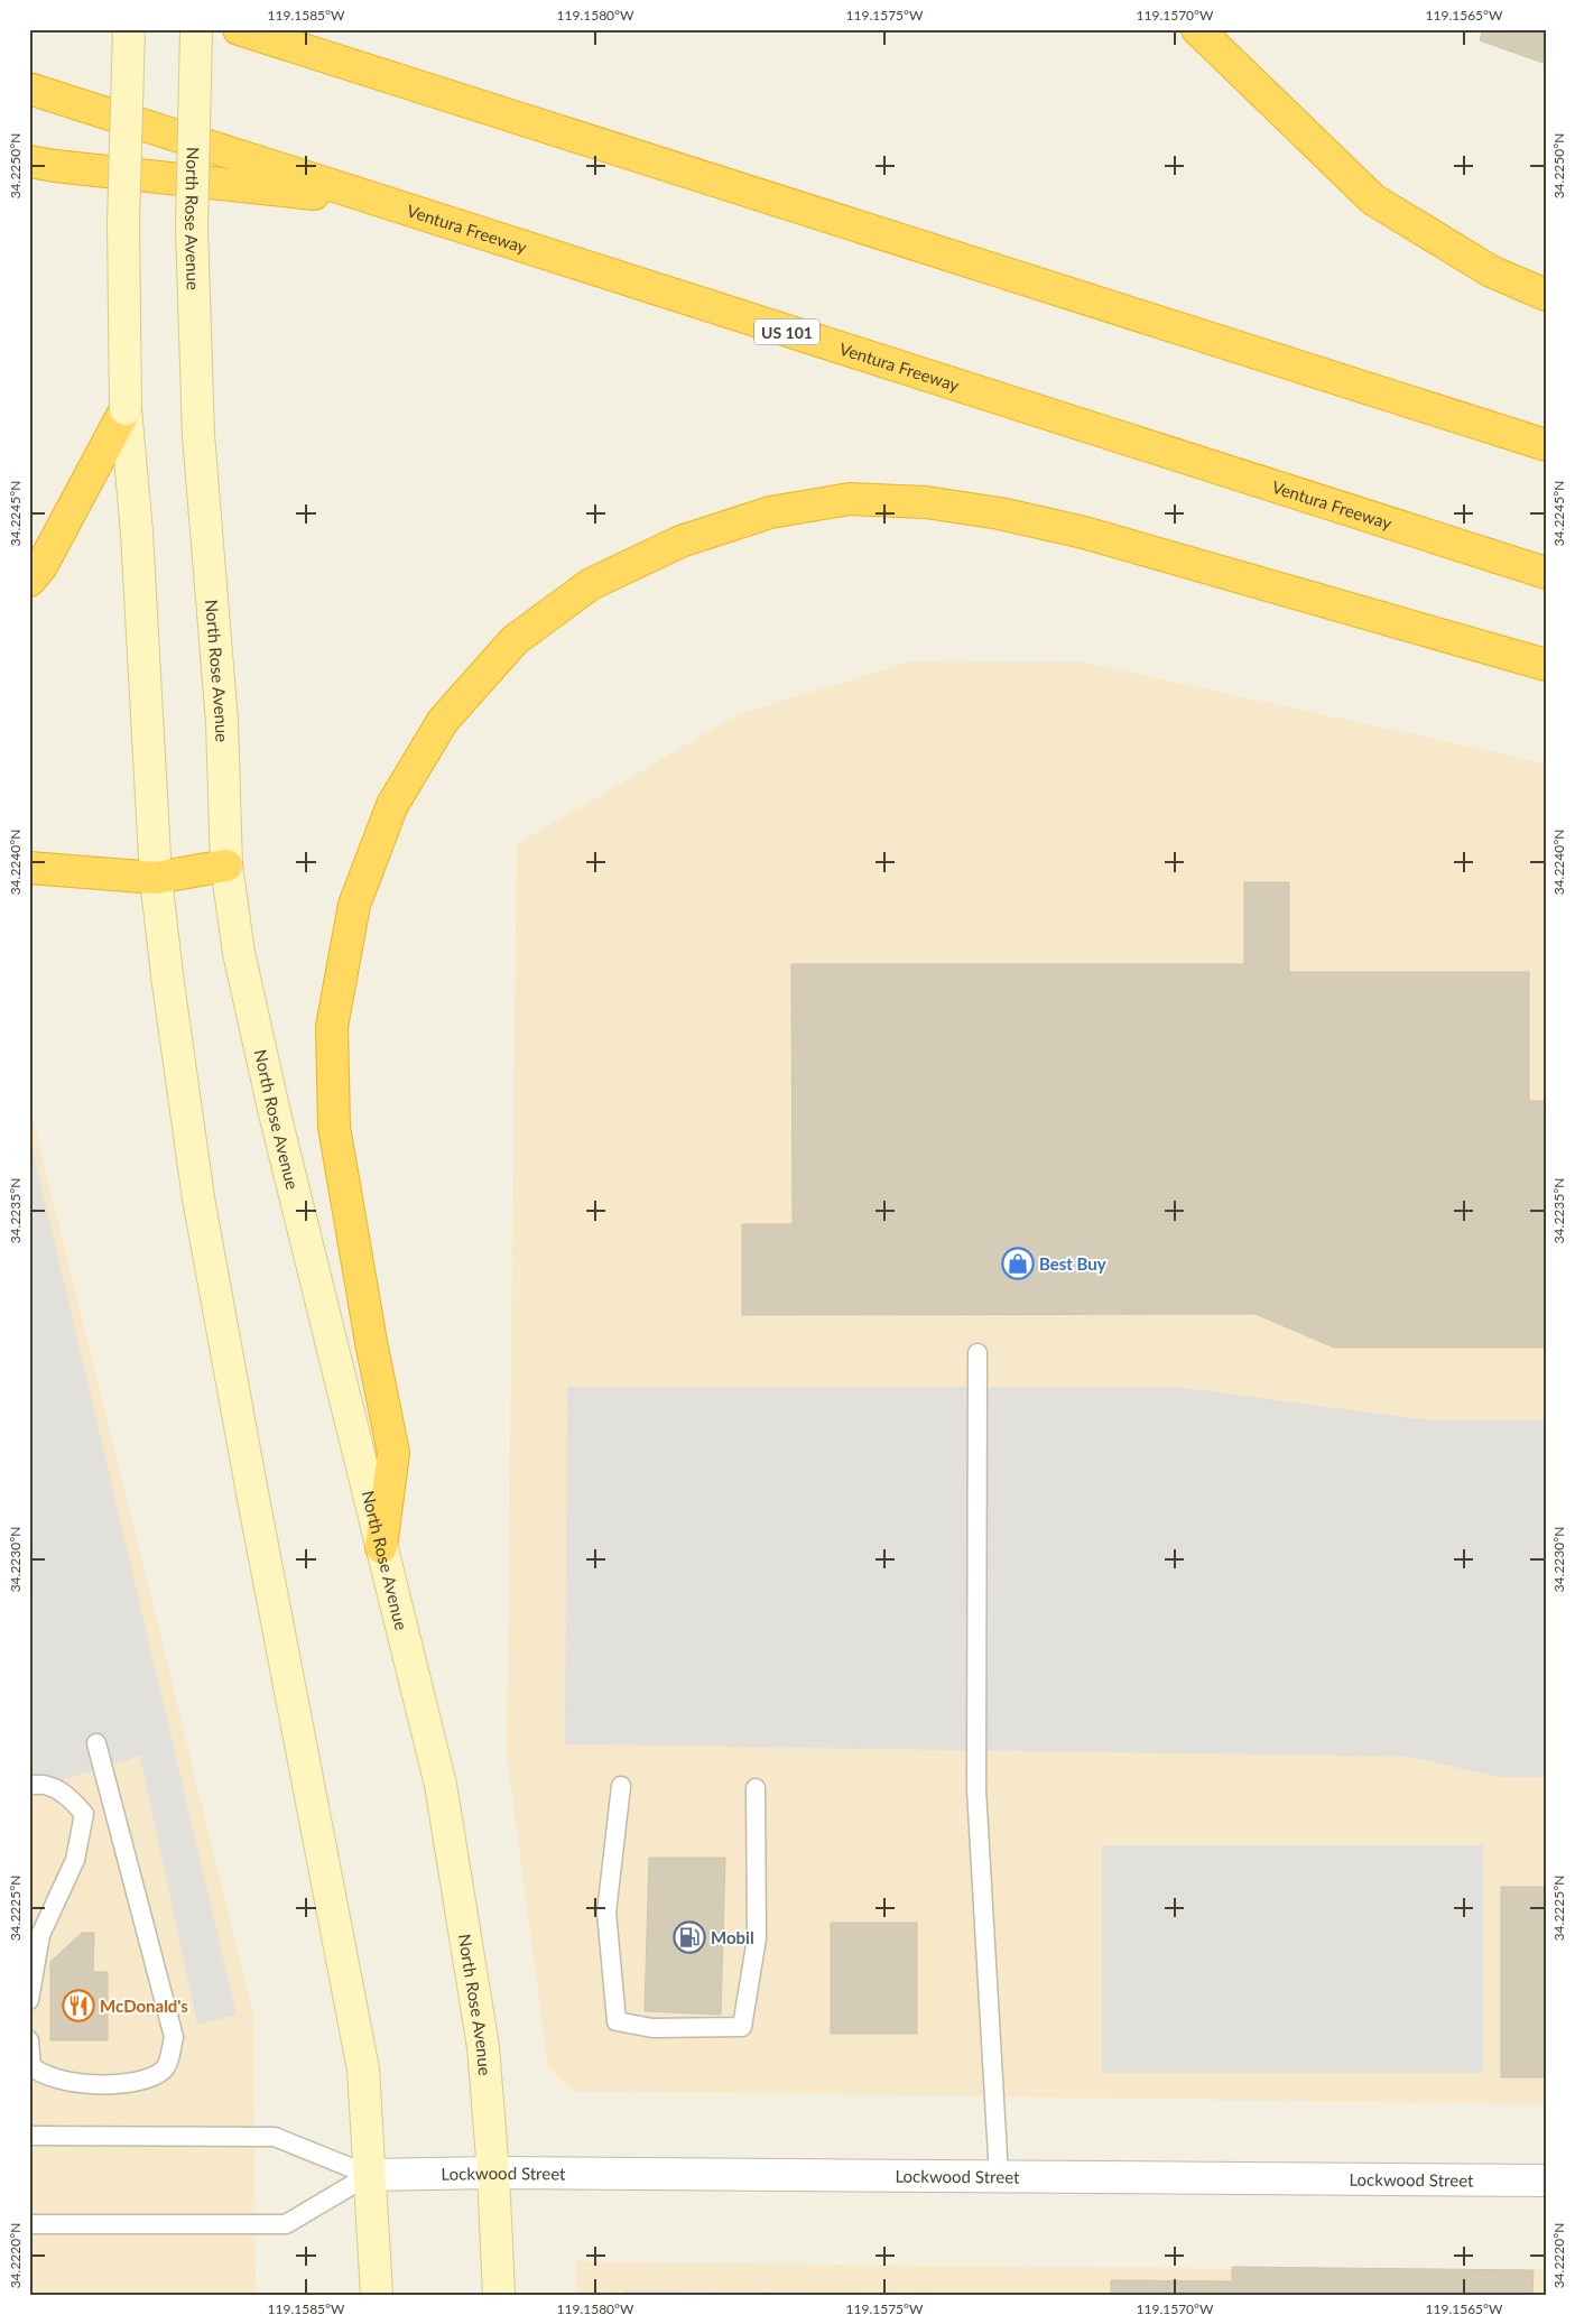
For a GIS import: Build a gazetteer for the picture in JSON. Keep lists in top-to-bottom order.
{
  "streets": {
    "highway": ["Ventura Freeway", "US 101"],
    "main road": ["North Rose Avenue"],
    "street": ["Lockwood Street"]
  },
  "crossings": [
    ["North Rose Avenue", "Lockwood Street"]
  ],
  "places": {
    "shop": ["Best Buy"],
    "fuel station": ["Mobil"],
    "restaurant": ["McDonald's"]
  },
  "coordinates": [
    "119.1585°W",
    "119.1580°W",
    "119.1575°W",
    "119.1570°W",
    "119.1565°W",
    "34.2250°N",
    "34.2245°N",
    "34.2240°N",
    "34.2235°N",
    "34.2230°N",
    "34.2225°N",
    "34.2220°N"
  ]
}
